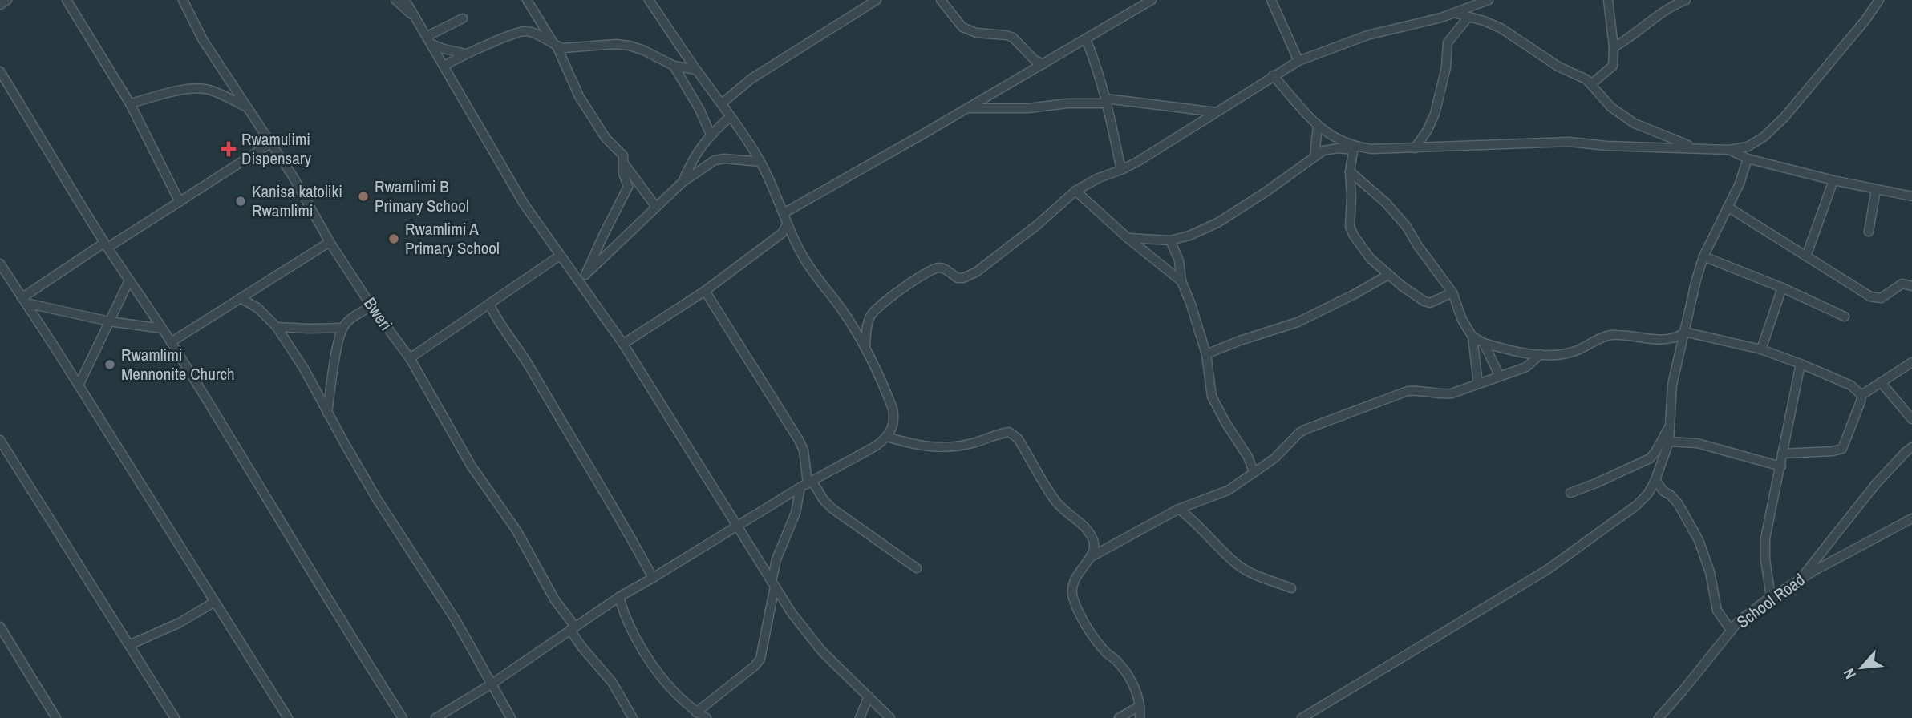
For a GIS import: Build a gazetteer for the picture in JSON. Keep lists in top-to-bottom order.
{
  "streets": {
    "street": ["Bweri", "School Road"]
  },
  "places": {
    "health": ["Rwamulimi Dispensary"],
    "other": [
      "Rwamlimi B Primary School",
      "Kanisa katoliki Rwamlimi",
      "Rwamlimi A Primary School",
      "Rwamlimi Mennonite Church"
    ]
  },
  "north": "bottom left"
}
